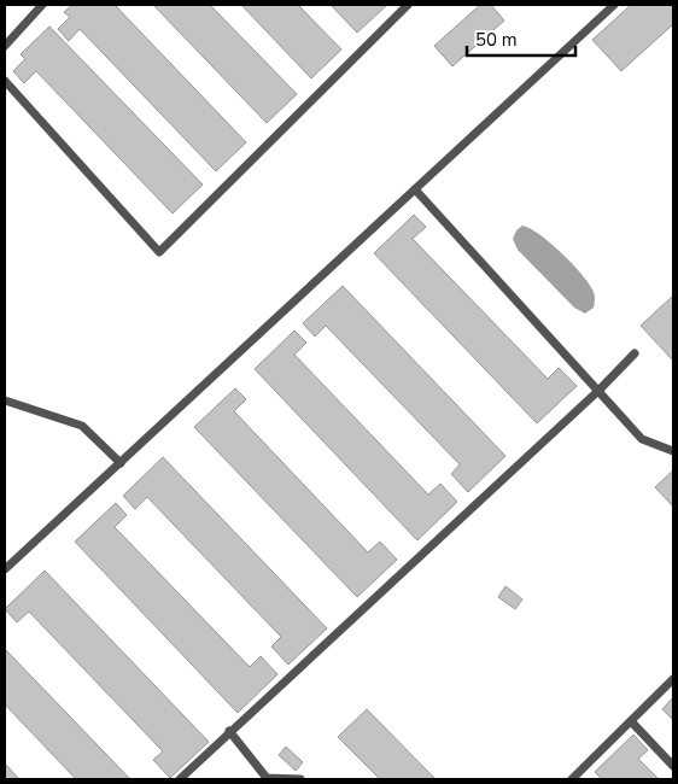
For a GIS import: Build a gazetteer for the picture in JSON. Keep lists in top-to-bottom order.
{
  "scale_bar": "50 m"
}
